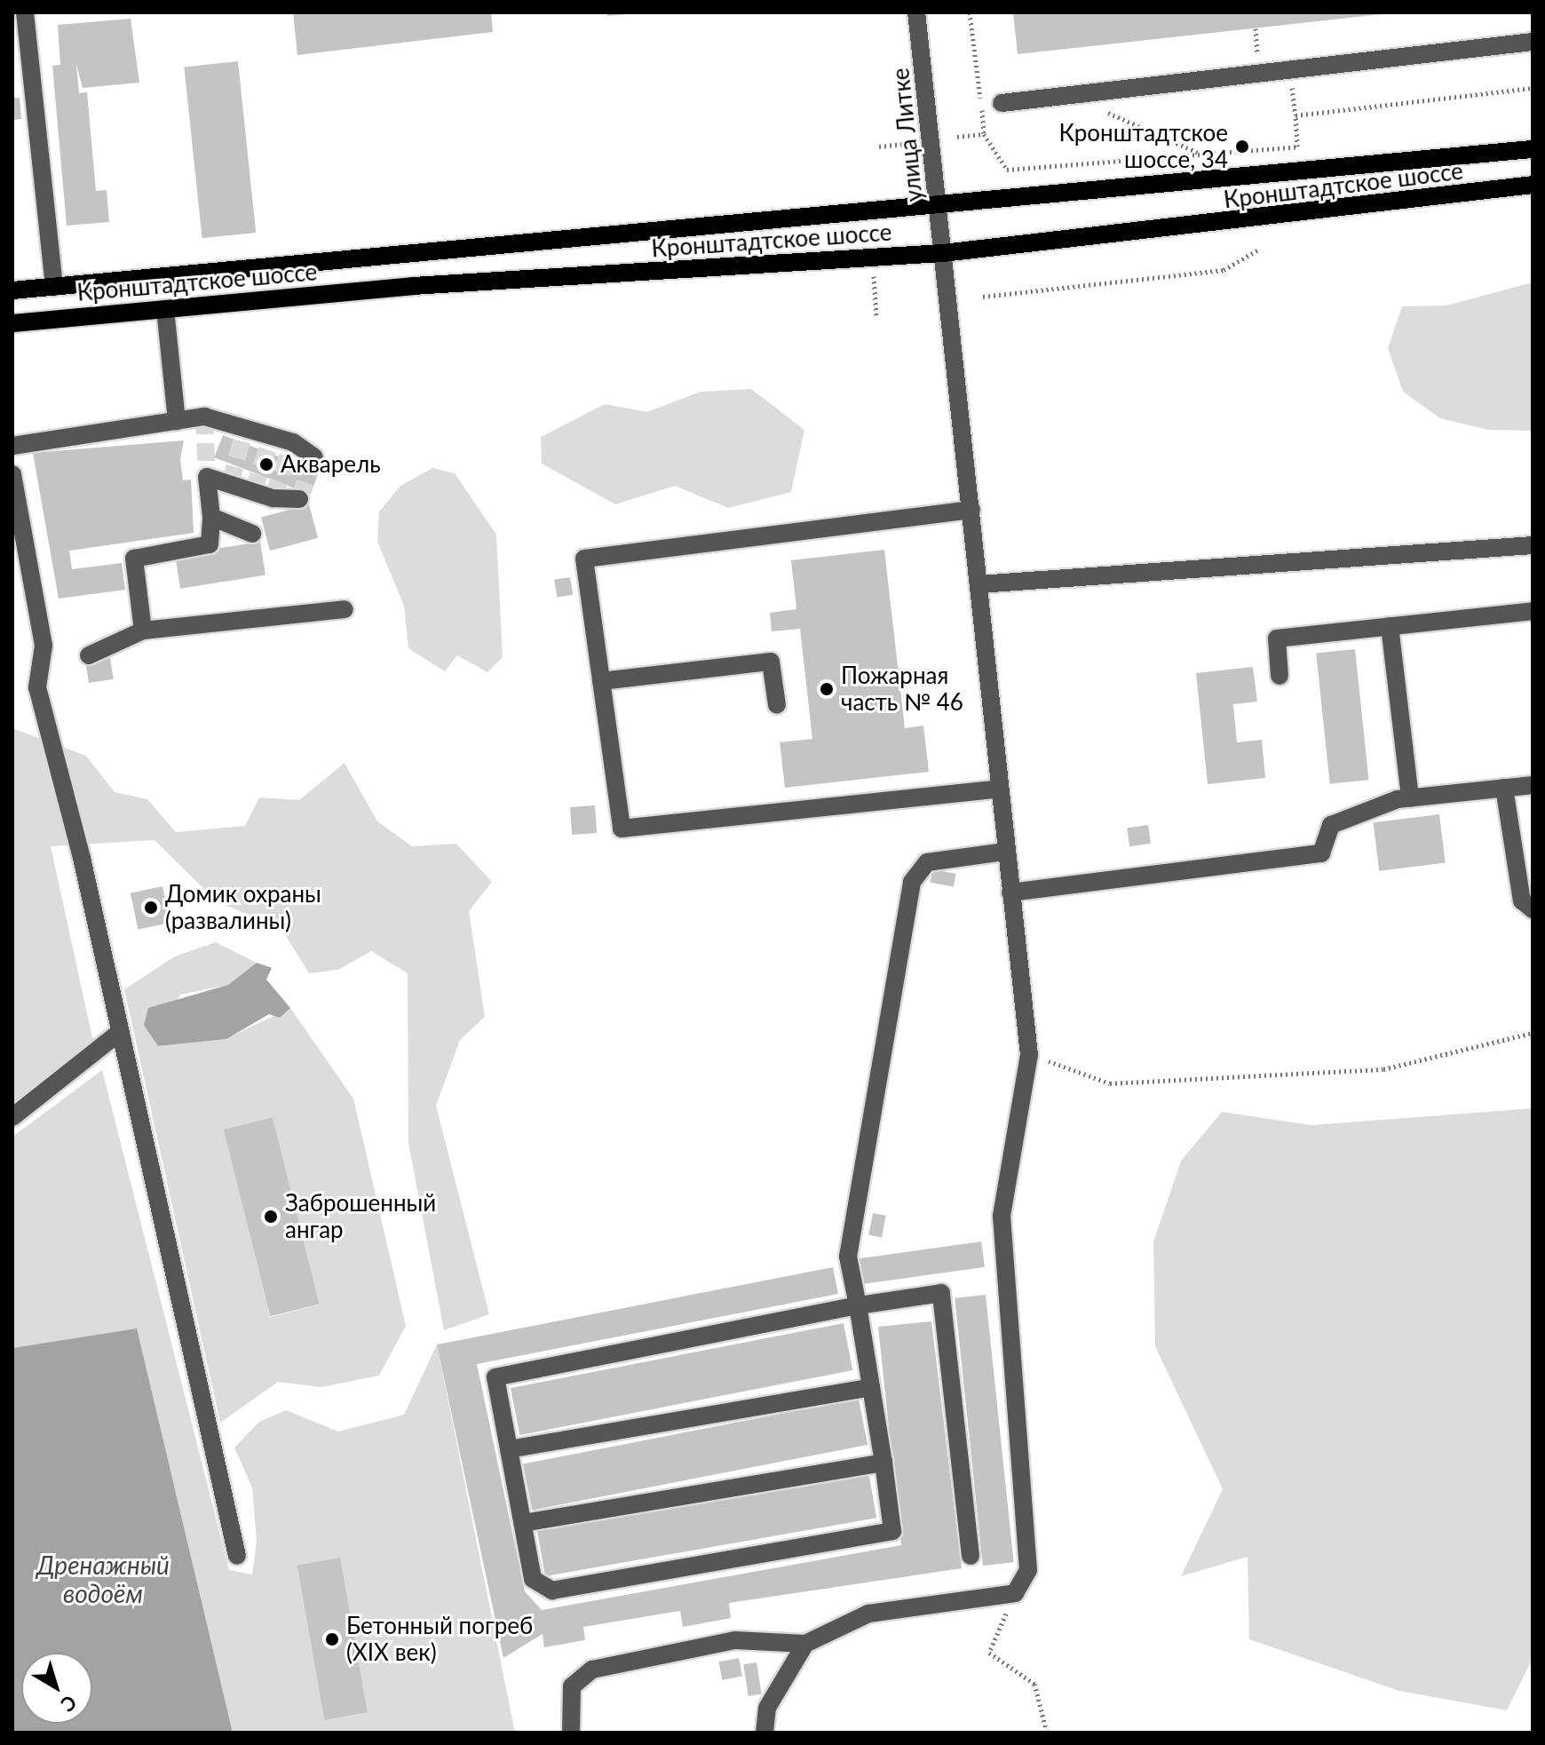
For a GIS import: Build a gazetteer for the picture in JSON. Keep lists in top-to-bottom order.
{
  "streets": {
    "main road": ["Кронштадтское шоссе"],
    "street": ["улица Литке"]
  },
  "crossings": [
    ["улица Литке", "Кронштадтское шоссе"]
  ],
  "water": ["Дренажный водоём"],
  "places": [
    "Кронштадтское шоссе, 34",
    "Акварель",
    "Пожарная часть № 46",
    "Домик охраны (развалины)",
    "Заброшенный ангар",
    "Бетонный погреб (ХIX век)"
  ],
  "north": "bottom right"
}
